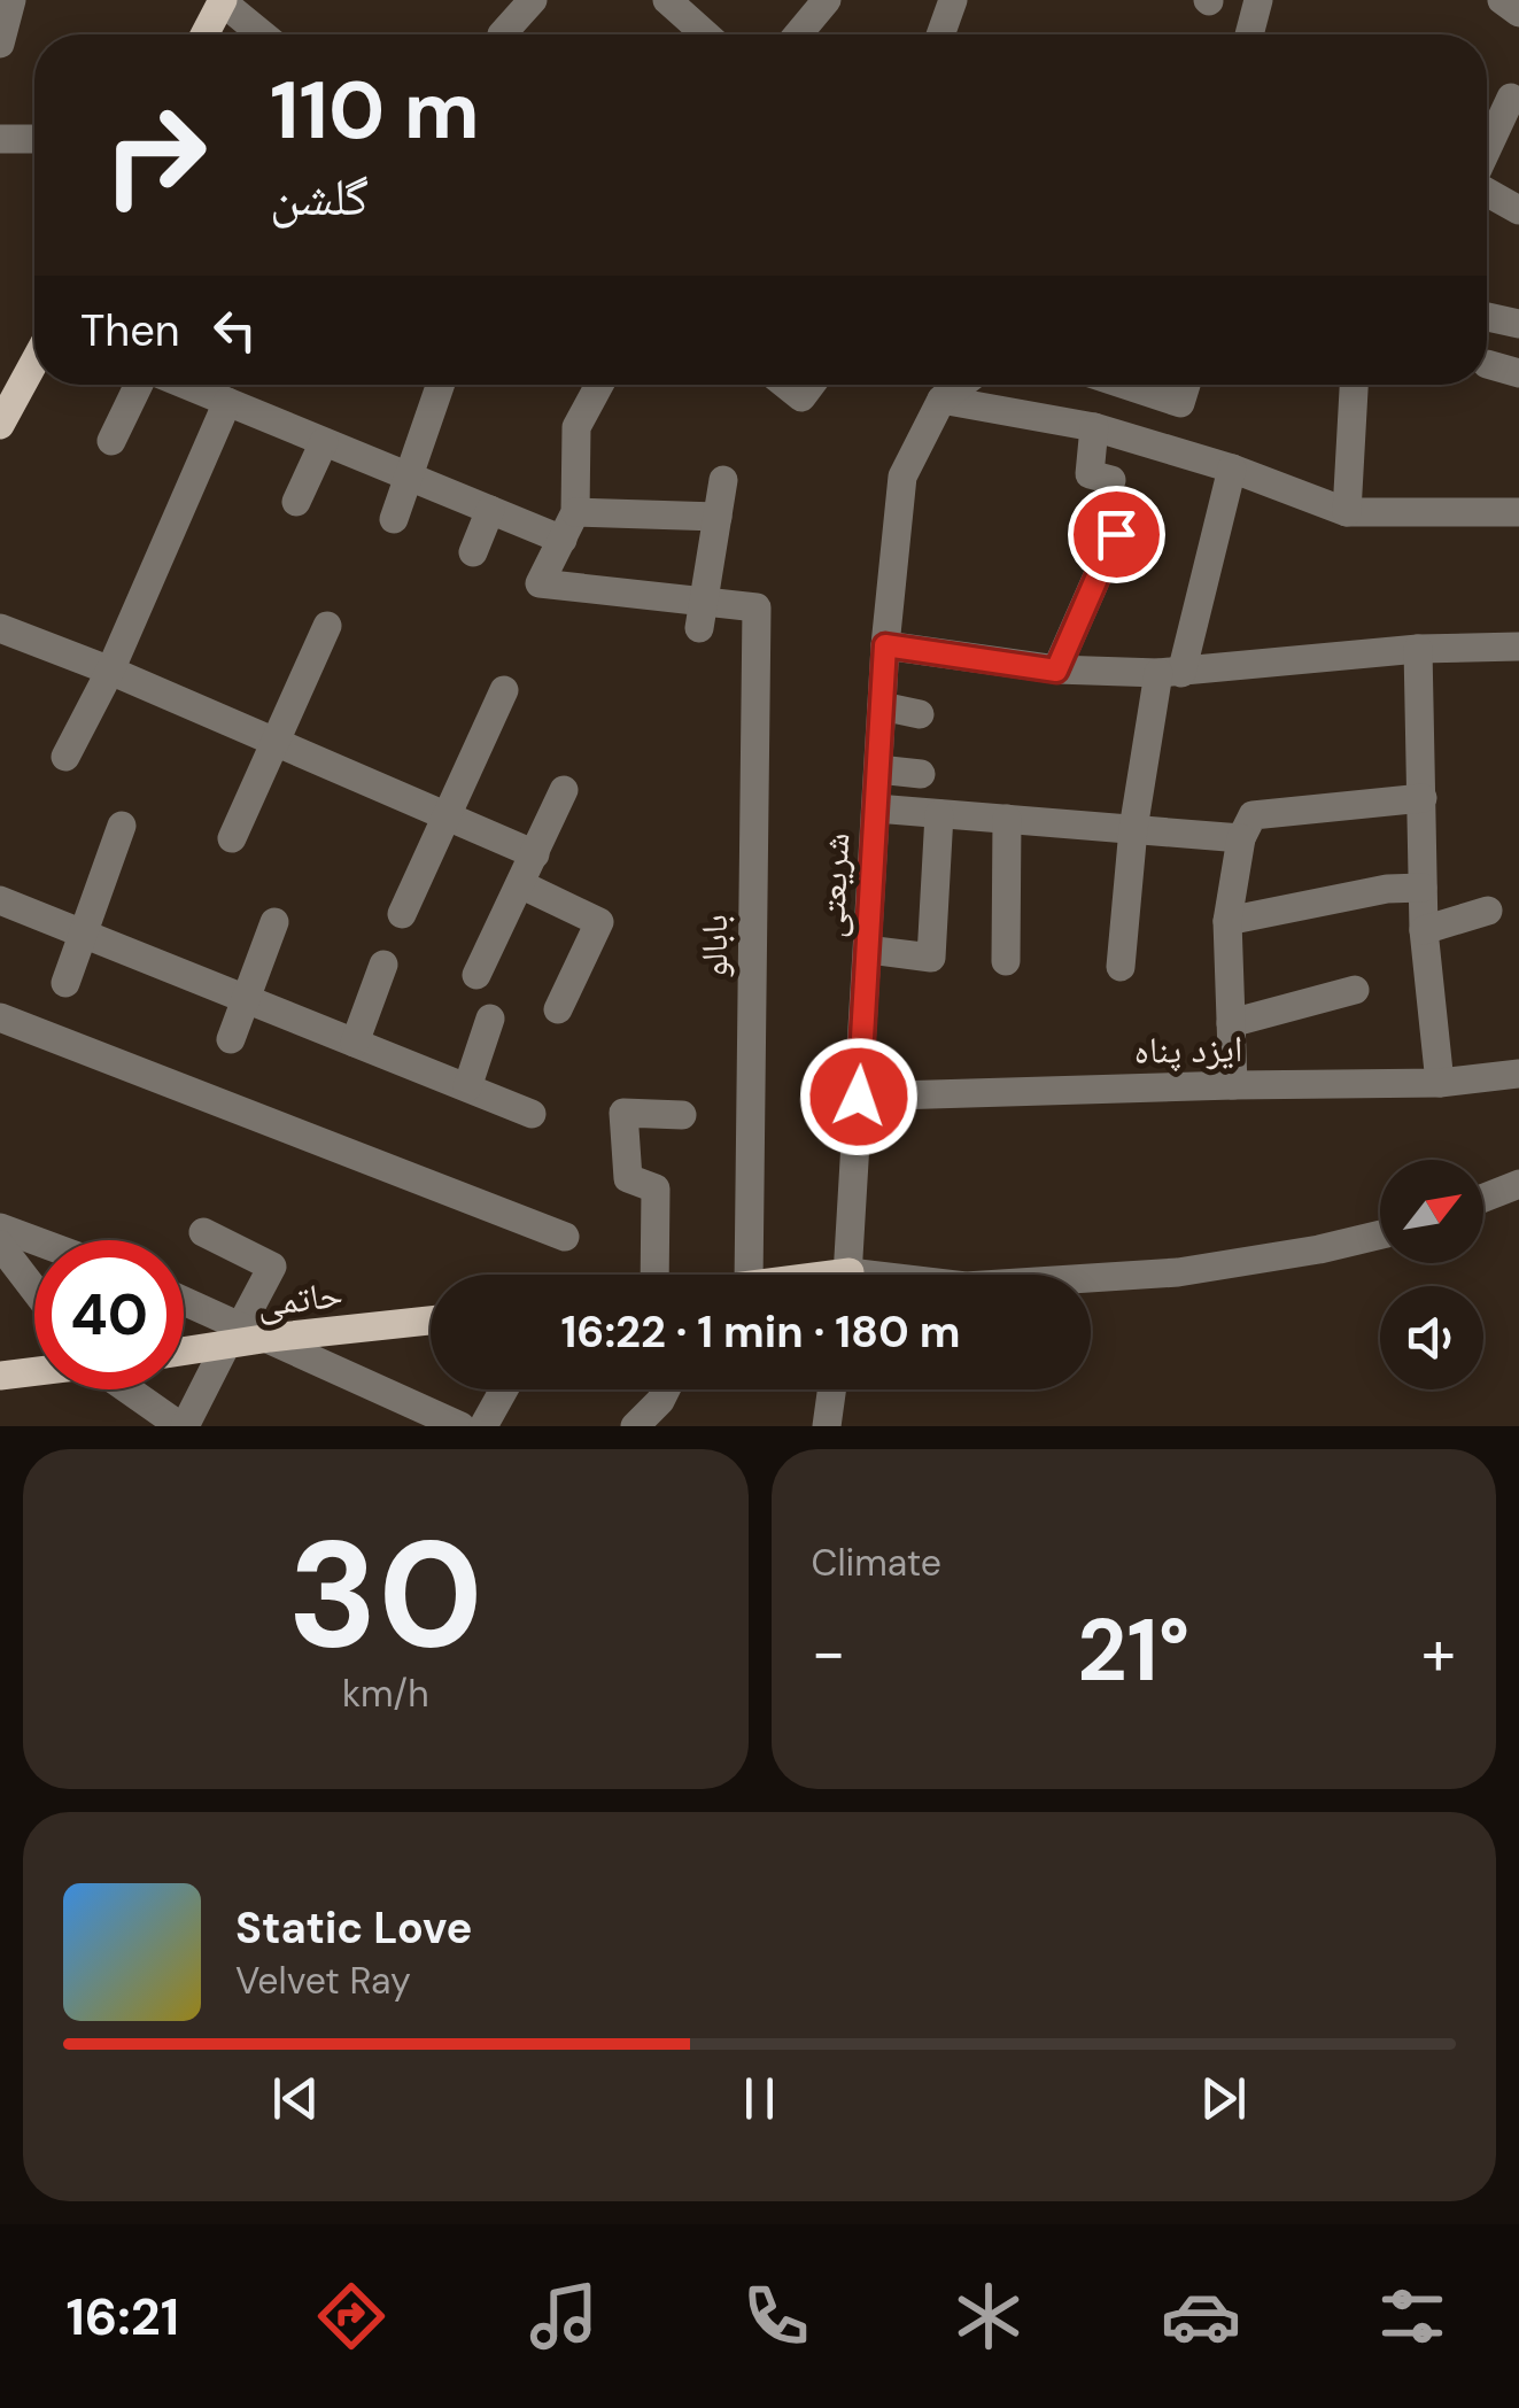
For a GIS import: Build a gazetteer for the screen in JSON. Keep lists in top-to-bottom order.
{
  "streets": {
    "main road": ["حاتمی"],
    "street": ["شریعتی", "بابالو", "ایزد پناه"]
  },
  "crossings": [
    ["شریعتی", "ایزد پناه"]
  ],
  "north": "top right",
  "page": {
    "turn": ["110 m", "گلشن"],
    "then": "Then",
    "limit": "40",
    "trip": "16:22 · 1 min · 180 m",
    "tile": [
      ["30", "km/h"],
      "Climate"
    ],
    "heat": ["−", "21°", "+"],
    "song": ["Static Love", "Velvet Ray"],
    "tabs": "16:21"
  }
}
